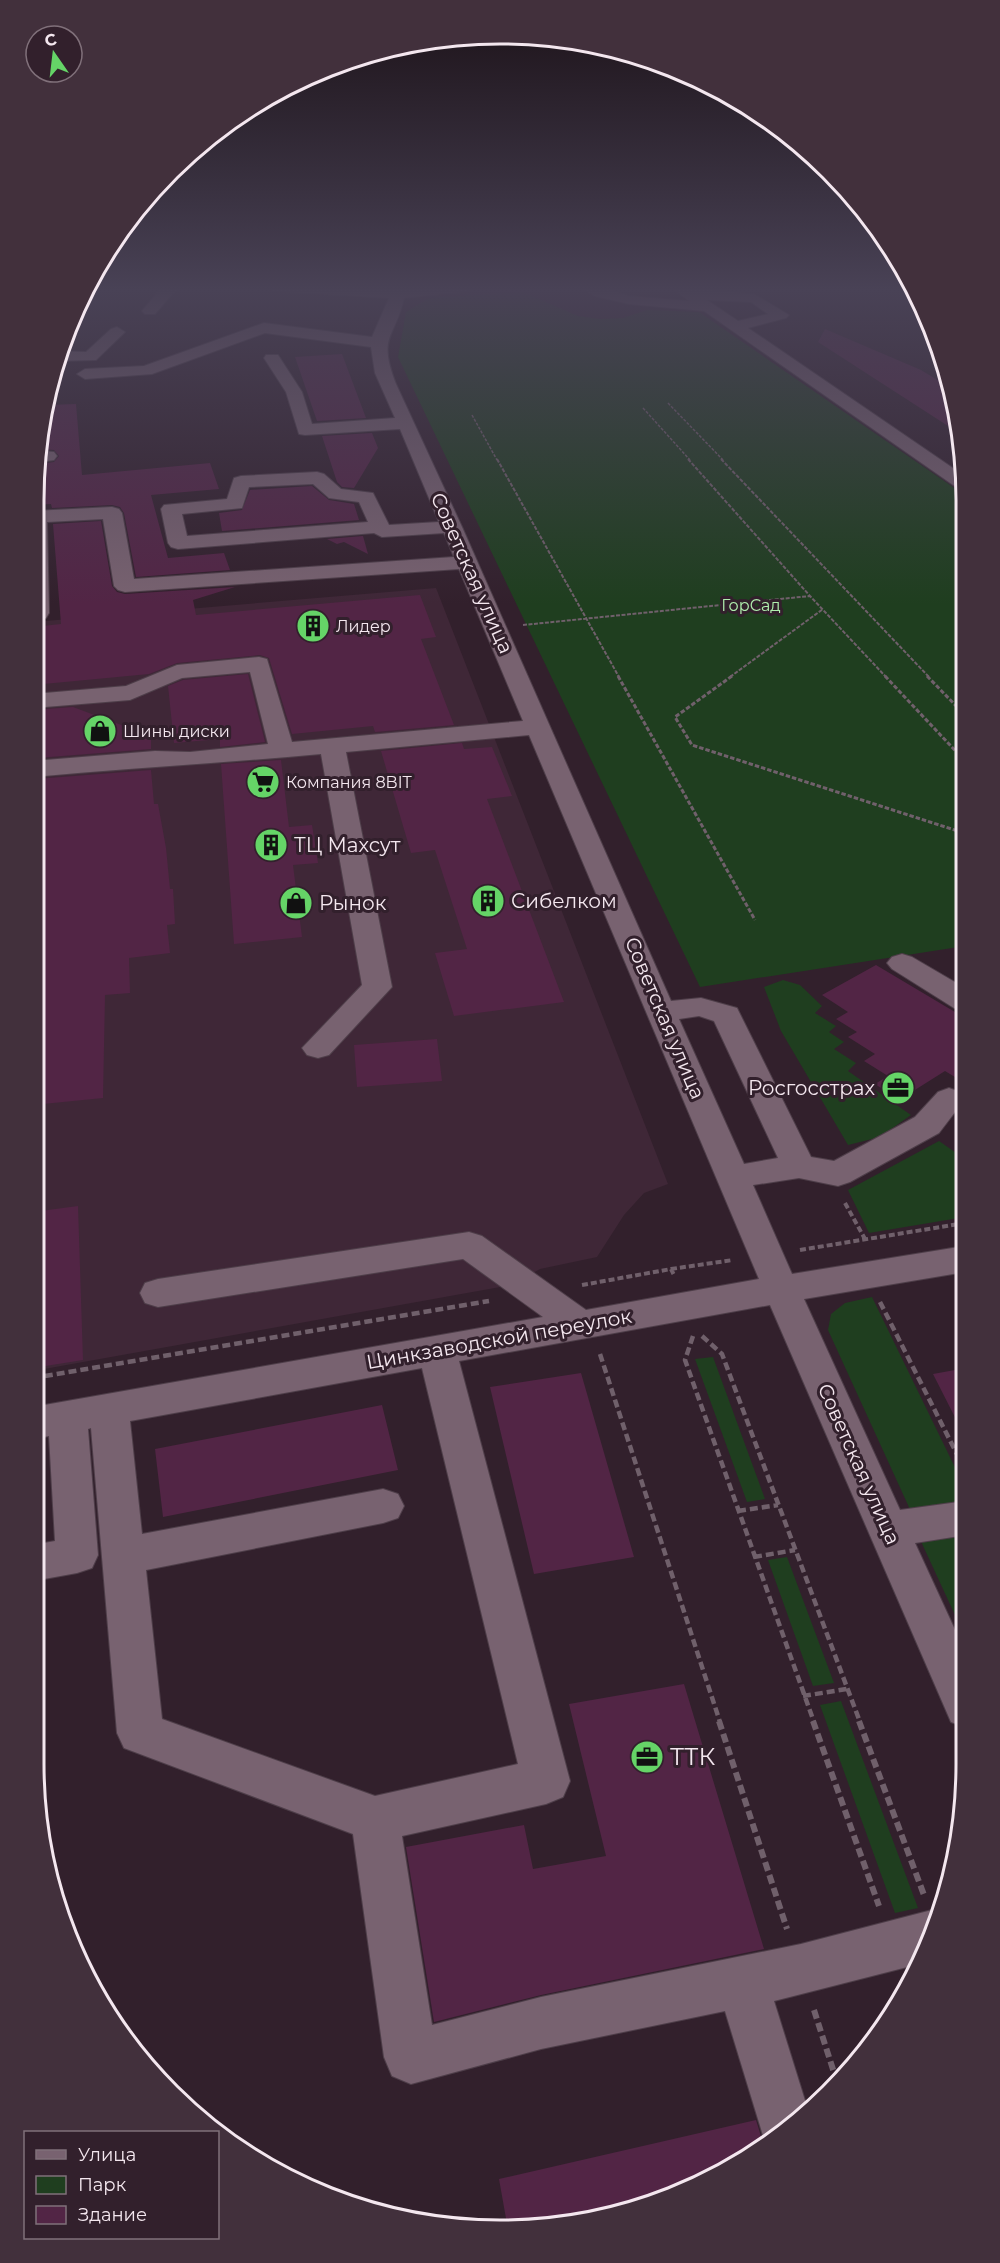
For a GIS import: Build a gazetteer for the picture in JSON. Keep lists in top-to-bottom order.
{
  "streets": {
    "street": ["Советская улица", "Цинкзаводской переулок"]
  },
  "crossings": [
    ["Советская улица", "Цинкзаводской переулок"]
  ],
  "parks": ["ГорСад"],
  "places": {
    "building": ["Лидер", "ТЦ Махсут", "Сибелком"],
    "shop": ["Шины диски", "Рынок"],
    "supermarket": ["Компания 8BIT"],
    "office": ["Росгосстрах", "ТТК"]
  },
  "legend": ["Улица", "Парк", "Здание"],
  "north": "top"
}
